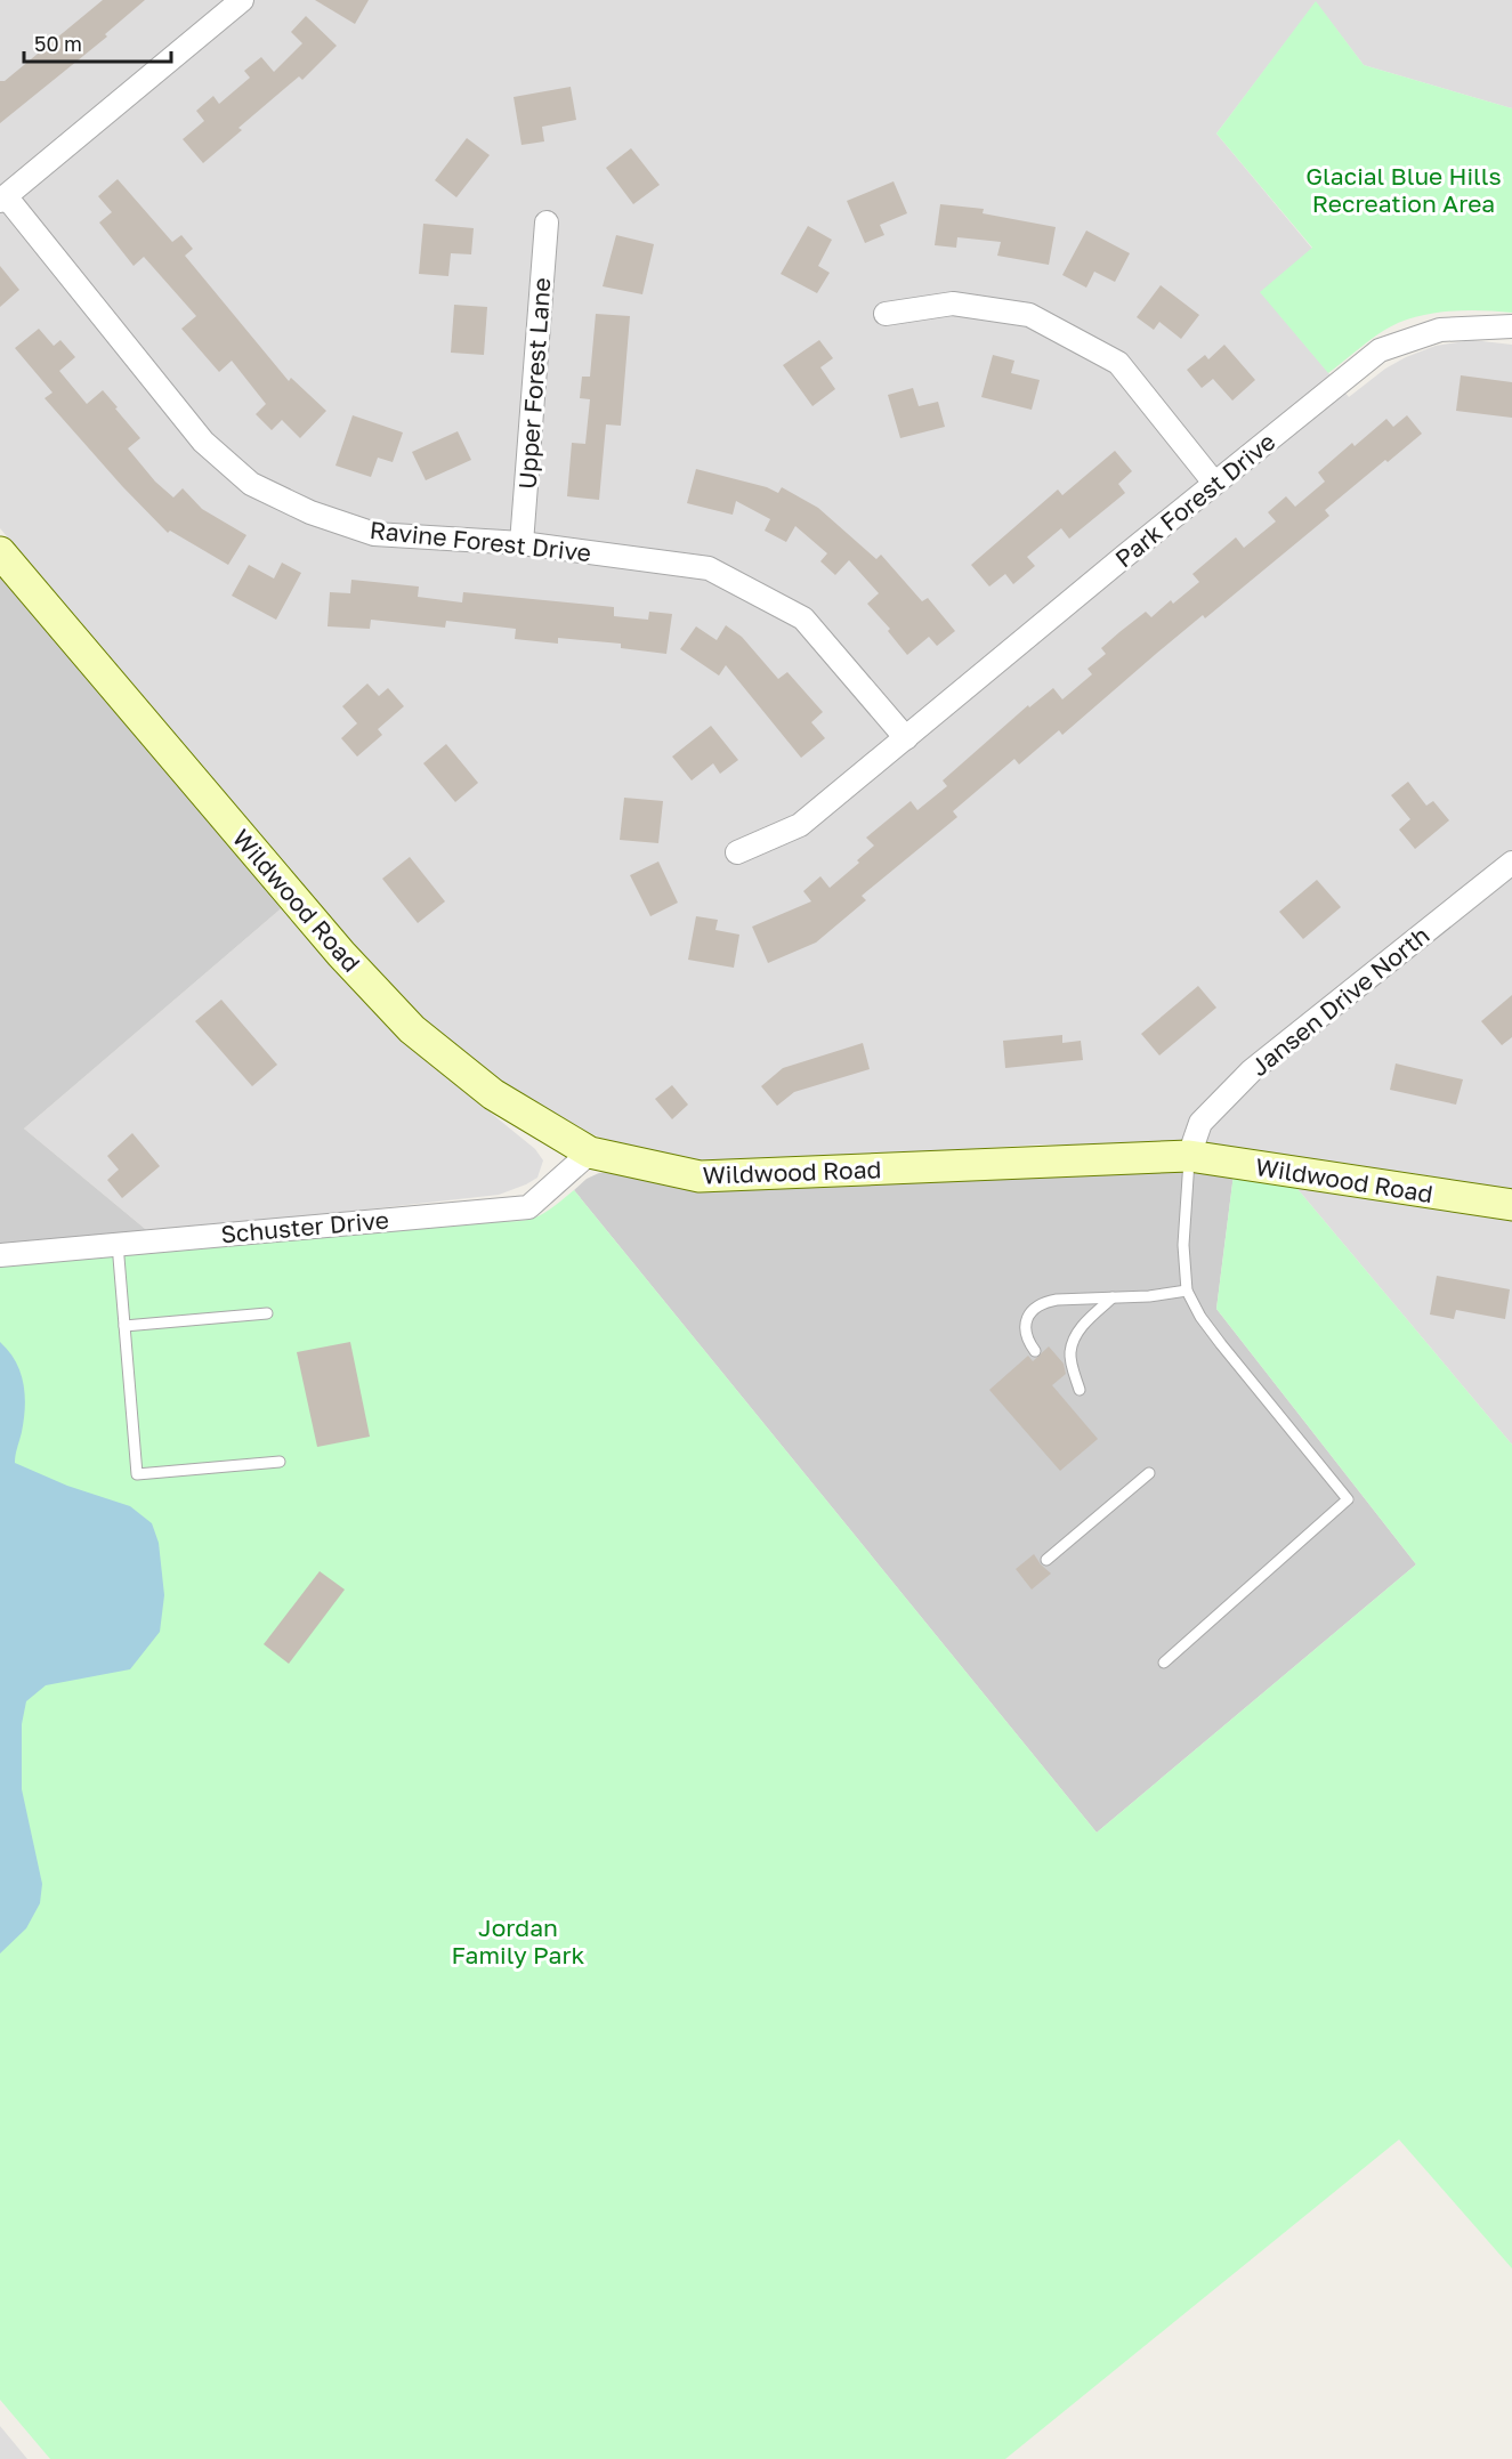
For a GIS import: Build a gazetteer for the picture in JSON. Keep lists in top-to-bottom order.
{
  "streets": {
    "street": [
      "Upper Forest Lane",
      "Park Forest Drive",
      "Ravine Forest Drive",
      "Wildwood Road",
      "Jansen Drive North",
      "Schuster Drive"
    ]
  },
  "crossings": [
    ["Upper Forest Lane", "Ravine Forest Drive"],
    ["Park Forest Drive", "Ravine Forest Drive"],
    ["Wildwood Road", "Jansen Drive North"],
    ["Wildwood Road", "Schuster Drive"]
  ],
  "parks": ["Glacial Blue Hills Recreation Area", "Jordan Family Park"],
  "scale_bar": "50 m"
}
